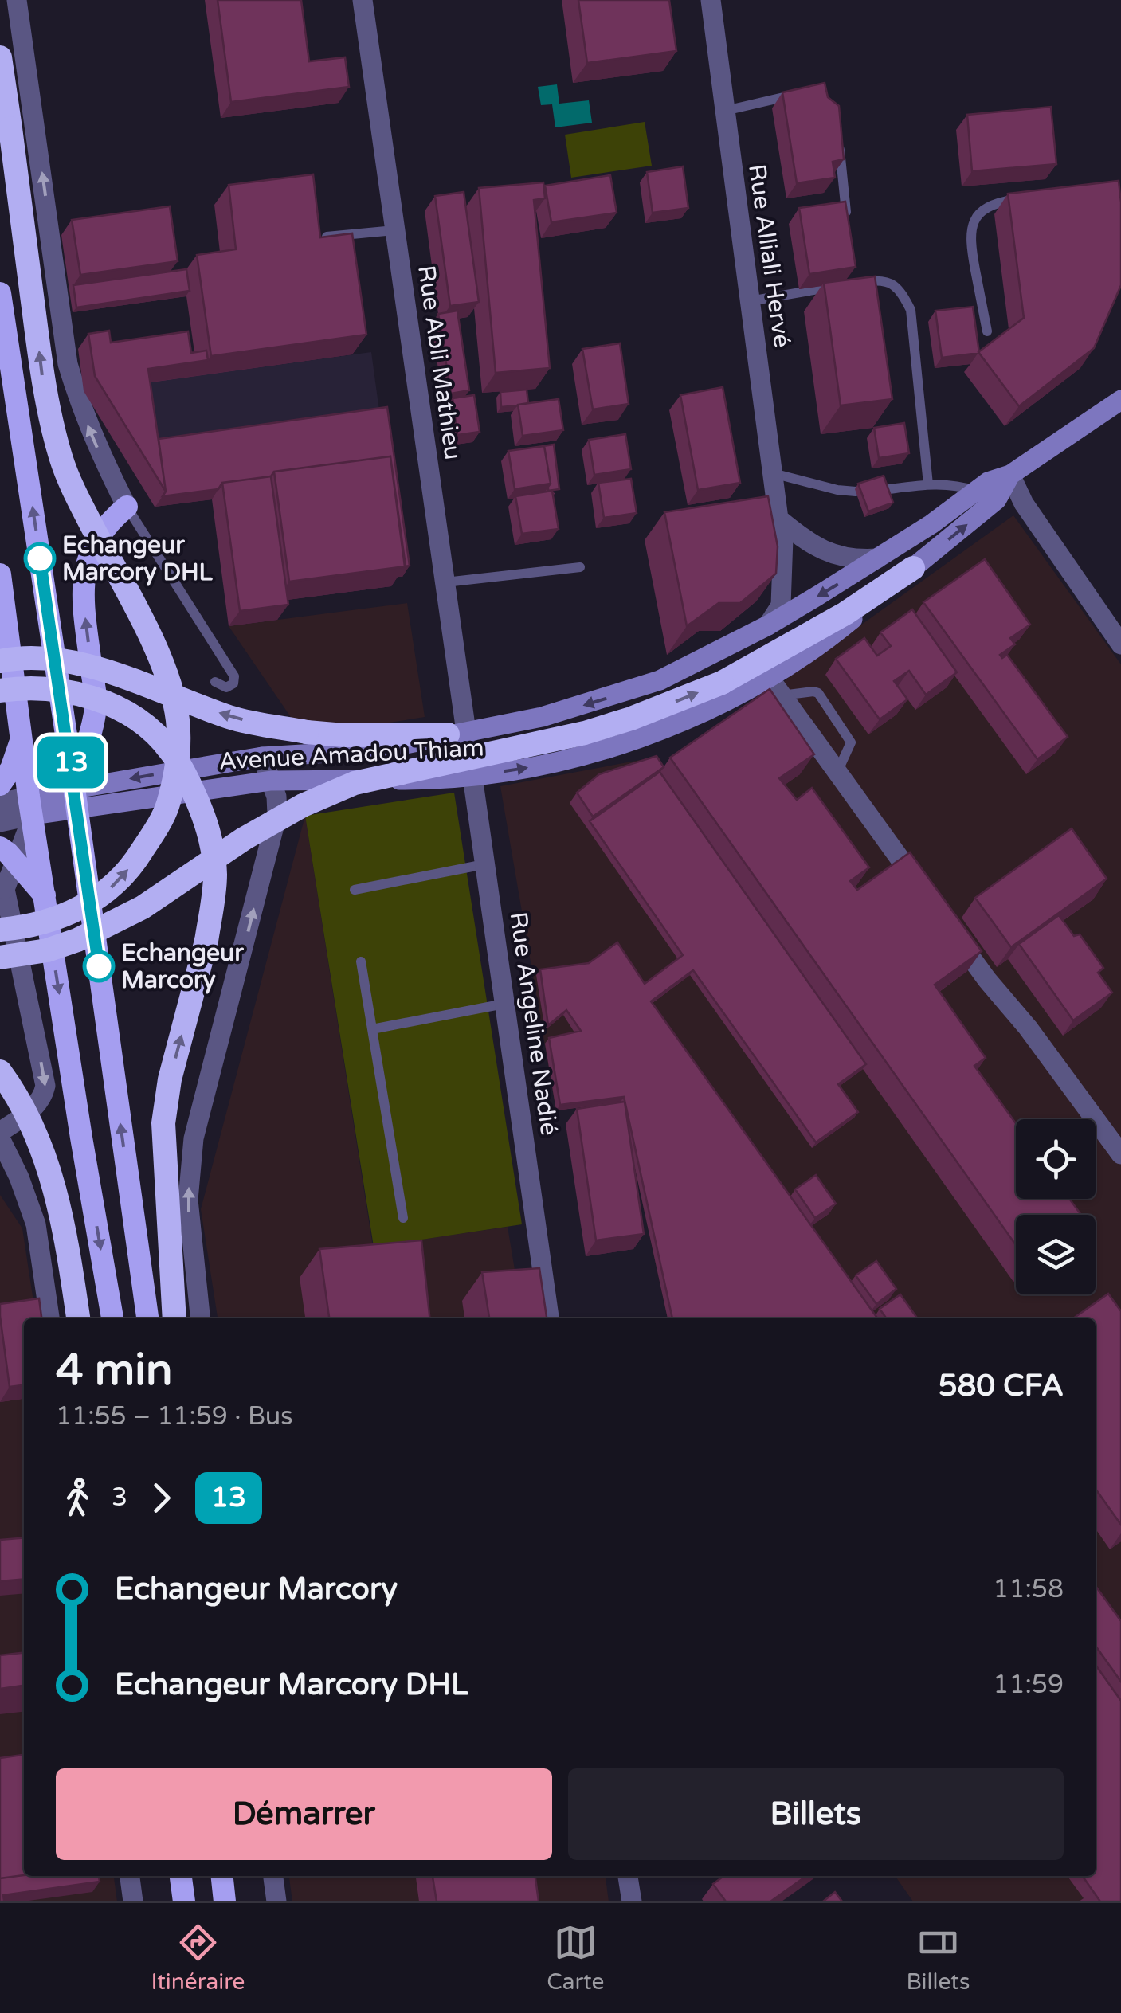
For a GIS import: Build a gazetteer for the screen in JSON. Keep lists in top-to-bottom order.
{
  "streets": {
    "main road": ["Avenue Amadou Thiam"],
    "street": ["Rue Alliali Hervé", "Rue Abli Mathieu", "Rue Angeline Nadié"]
  },
  "crossings": [
    ["Rue Alliali Hervé", "Avenue Amadou Thiam"],
    ["Rue Abli Mathieu", "Avenue Amadou Thiam"],
    ["Rue Abli Mathieu", "Rue Angeline Nadié"],
    ["Avenue Amadou Thiam", "Rue Angeline Nadié"]
  ],
  "places": ["Echangeur Marcory DHL", "Echangeur Marcory"],
  "lines": ["bus line 13"],
  "page": {
    "on_map": "13",
    "heading": ["4 min", "11:55 – 11:59 · Bus", "580 CFA"],
    "legs": ["3", "13"],
    "list": [
      {
        "name": "Echangeur Marcory",
        "value": "11:58"
      },
      {
        "name": "Echangeur Marcory DHL",
        "value": "11:59"
      }
    ],
    "buttons": ["Démarrer", "Billets"],
    "tabs": ["Itinéraire", "Carte", "Billets"]
  }
}
